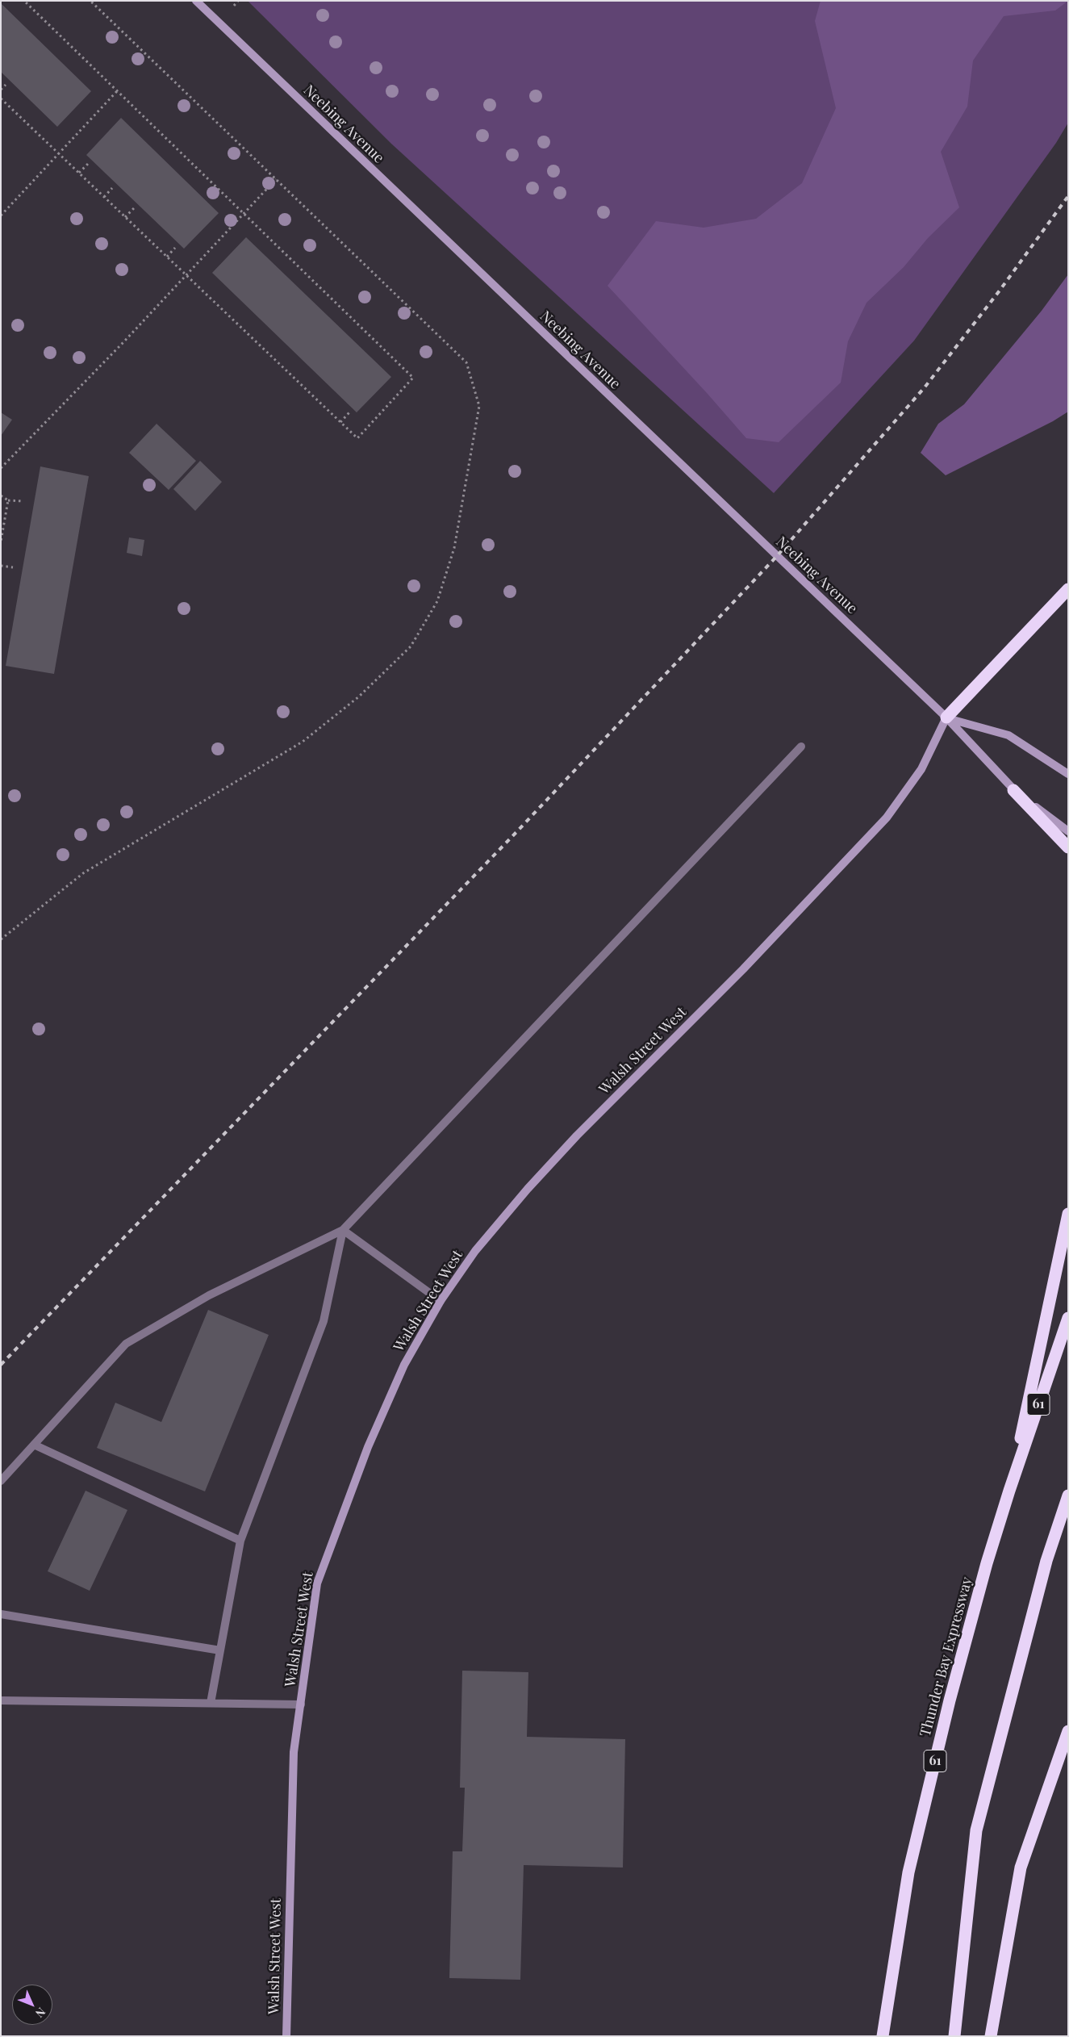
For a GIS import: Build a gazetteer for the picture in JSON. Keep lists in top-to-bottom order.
{
  "streets": {
    "highway": ["61", "Thunder Bay Expressway"],
    "street": ["Neebing Avenue", "Walsh Street West"]
  },
  "crossings": [
    ["Neebing Avenue", "Walsh Street West"]
  ],
  "north": "bottom right"
}
